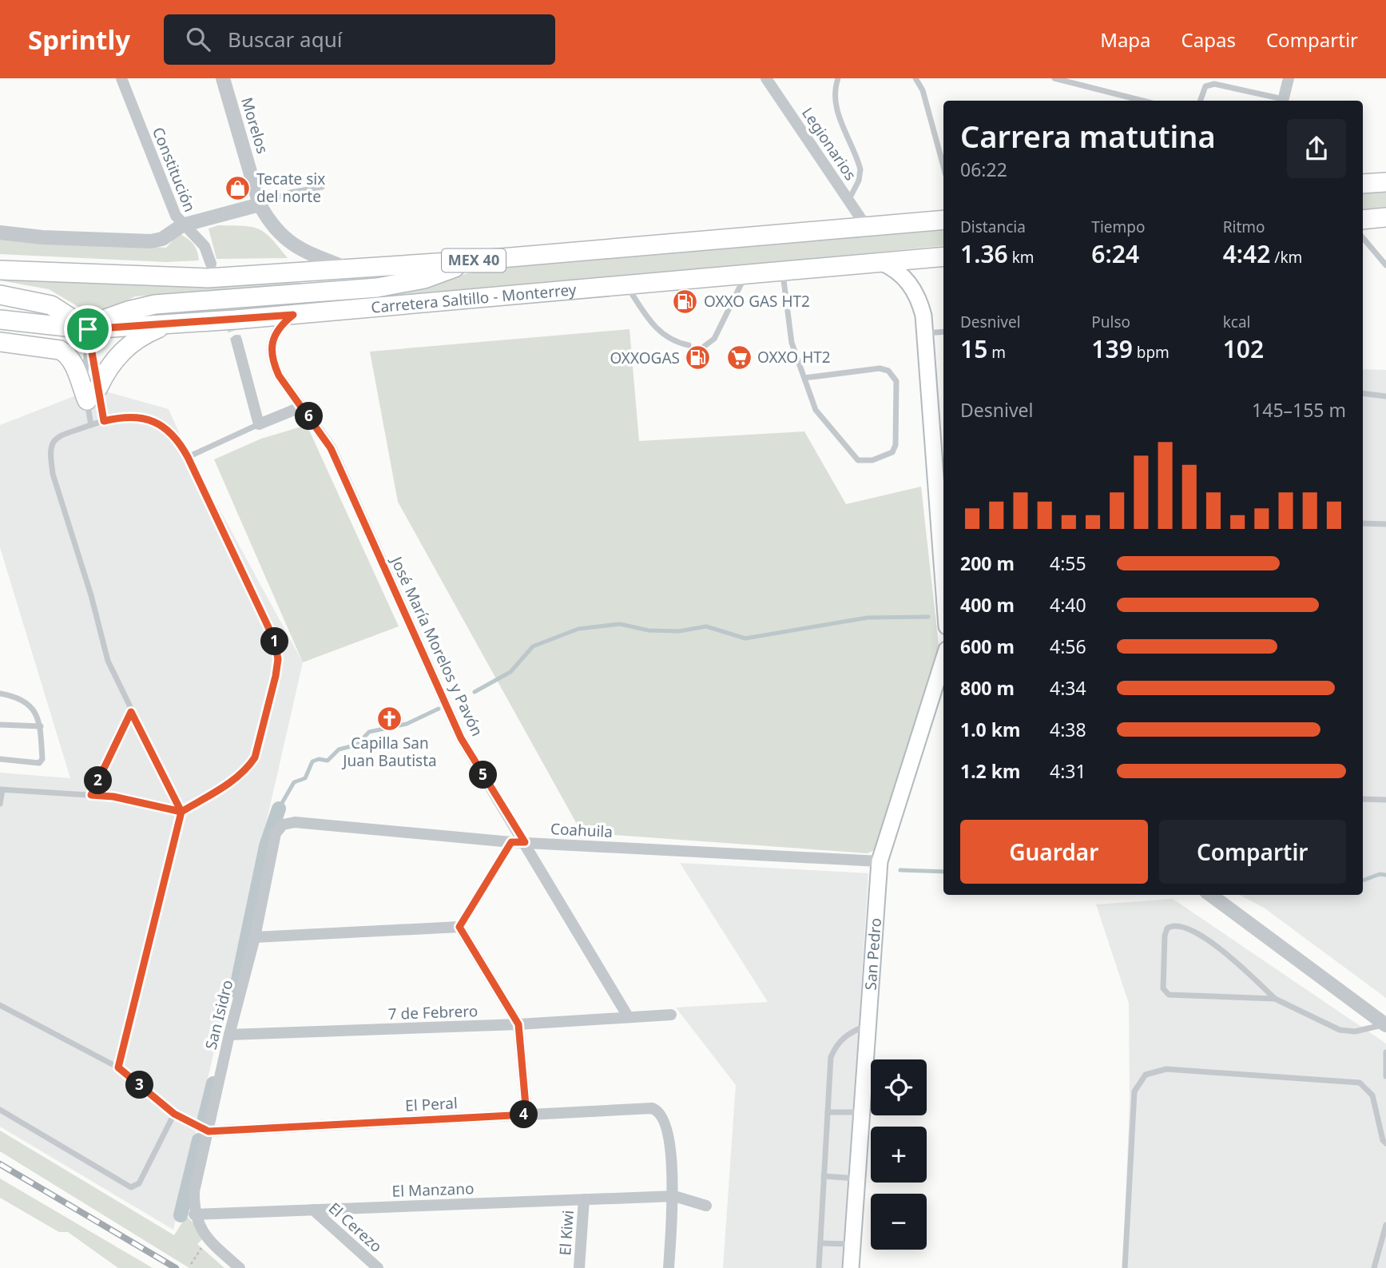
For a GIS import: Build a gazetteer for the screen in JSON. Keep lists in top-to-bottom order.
{
  "streets": {
    "main road": ["MEX 40", "Carretera Saltillo - Monterrey", "San Pedro"],
    "street": [
      "Morelos",
      "Legionarios",
      "Constitución",
      "José María Morelos y Pavón",
      "Coahuila",
      "7 de Febrero",
      "San Isidro",
      "El Peral",
      "El Manzano",
      "El Cerezo",
      "El Kiwi"
    ]
  },
  "crossings": [
    ["Morelos", "MEX 40"],
    ["Legionarios", "MEX 40"],
    ["Carretera Saltillo - Monterrey", "José María Morelos y Pavón"],
    ["José María Morelos y Pavón", "Coahuila"],
    ["José María Morelos y Pavón", "7 de Febrero"],
    ["Coahuila", "San Pedro"],
    ["Coahuila", "San Isidro"],
    ["7 de Febrero", "San Isidro"],
    ["San Isidro", "El Peral"],
    ["San Isidro", "El Manzano"],
    ["El Peral", "El Manzano"],
    ["El Manzano", "El Cerezo"],
    ["El Manzano", "El Kiwi"]
  ],
  "places": {
    "shop": ["Tecate six del norte"],
    "fuel station": ["OXXO GAS HT2", "OXXOGAS"],
    "supermarket": ["OXXO HT2"],
    "church": ["Capilla San Juan Bautista"]
  },
  "page": {
    "header": "Sprintly",
    "search": "Buscar aquí",
    "nav": ["Mapa", "Capas", "Compartir"],
    "heading": ["Carrera matutina", "06:22"],
    "stats": [
      ["Distancia", "1.36 km"],
      ["Tiempo", "6:24"],
      ["Ritmo", "4:42 /km"],
      ["Desnivel", "15 m"],
      ["Pulso", "139 bpm"],
      ["kcal", "102"]
    ],
    "chart": ["Desnivel", "145–155 m"],
    "pins": [
      "6",
      "1",
      "5",
      "2",
      "3",
      "4"
    ],
    "list": [
      {
        "name": "200 m",
        "note": "4:55"
      },
      {
        "name": "400 m",
        "note": "4:40"
      },
      {
        "name": "600 m",
        "note": "4:56"
      },
      {
        "name": "800 m",
        "note": "4:34"
      },
      {
        "name": "1.0 km",
        "note": "4:38"
      },
      {
        "name": "1.2 km",
        "note": "4:31"
      }
    ],
    "buttons": ["Guardar", "Compartir"],
    "map_buttons": ["+", "−"]
  }
}
